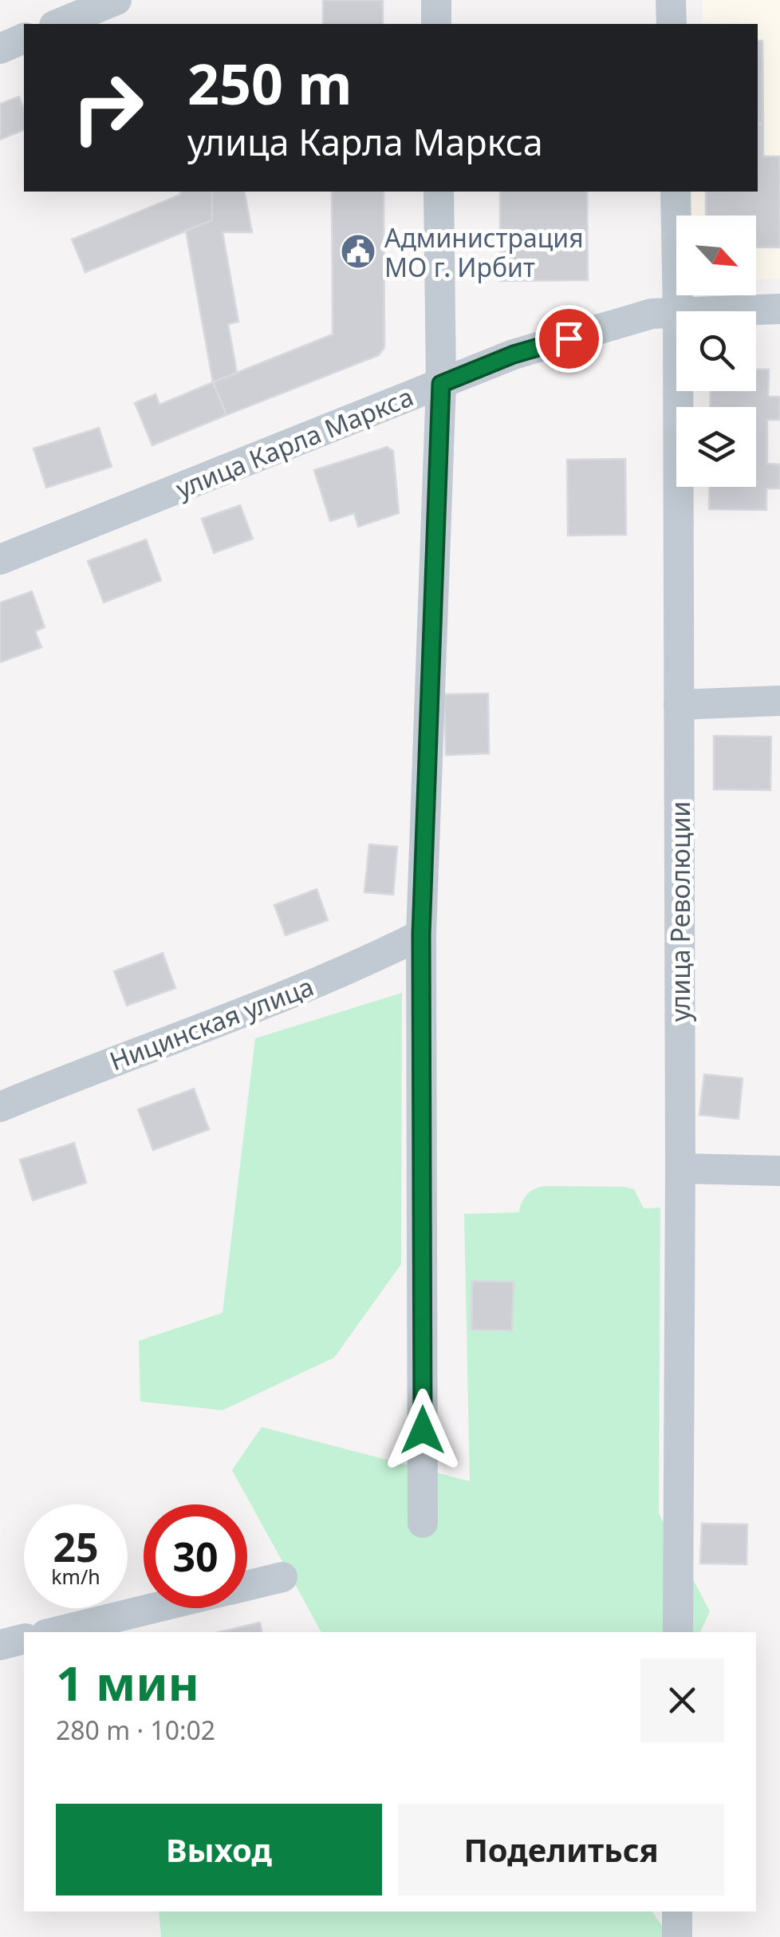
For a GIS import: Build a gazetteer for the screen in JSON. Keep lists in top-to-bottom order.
{
  "streets": {
    "street": ["улица Карла Маркса", "улица Революции", "Ницинская улица"]
  },
  "crossings": [
    ["улица Карла Маркса", "улица Революции"]
  ],
  "places": {
    "public building": ["Администрация МО г. Ирбит"]
  },
  "north": "bottom right",
  "page": {
    "turn": ["250 m", "улица Карла Маркса"],
    "speed": "25 km/h",
    "limit": "30",
    "heading": ["1 мин", "280 m · 10:02"],
    "buttons": ["Выход", "Поделиться"]
  }
}
